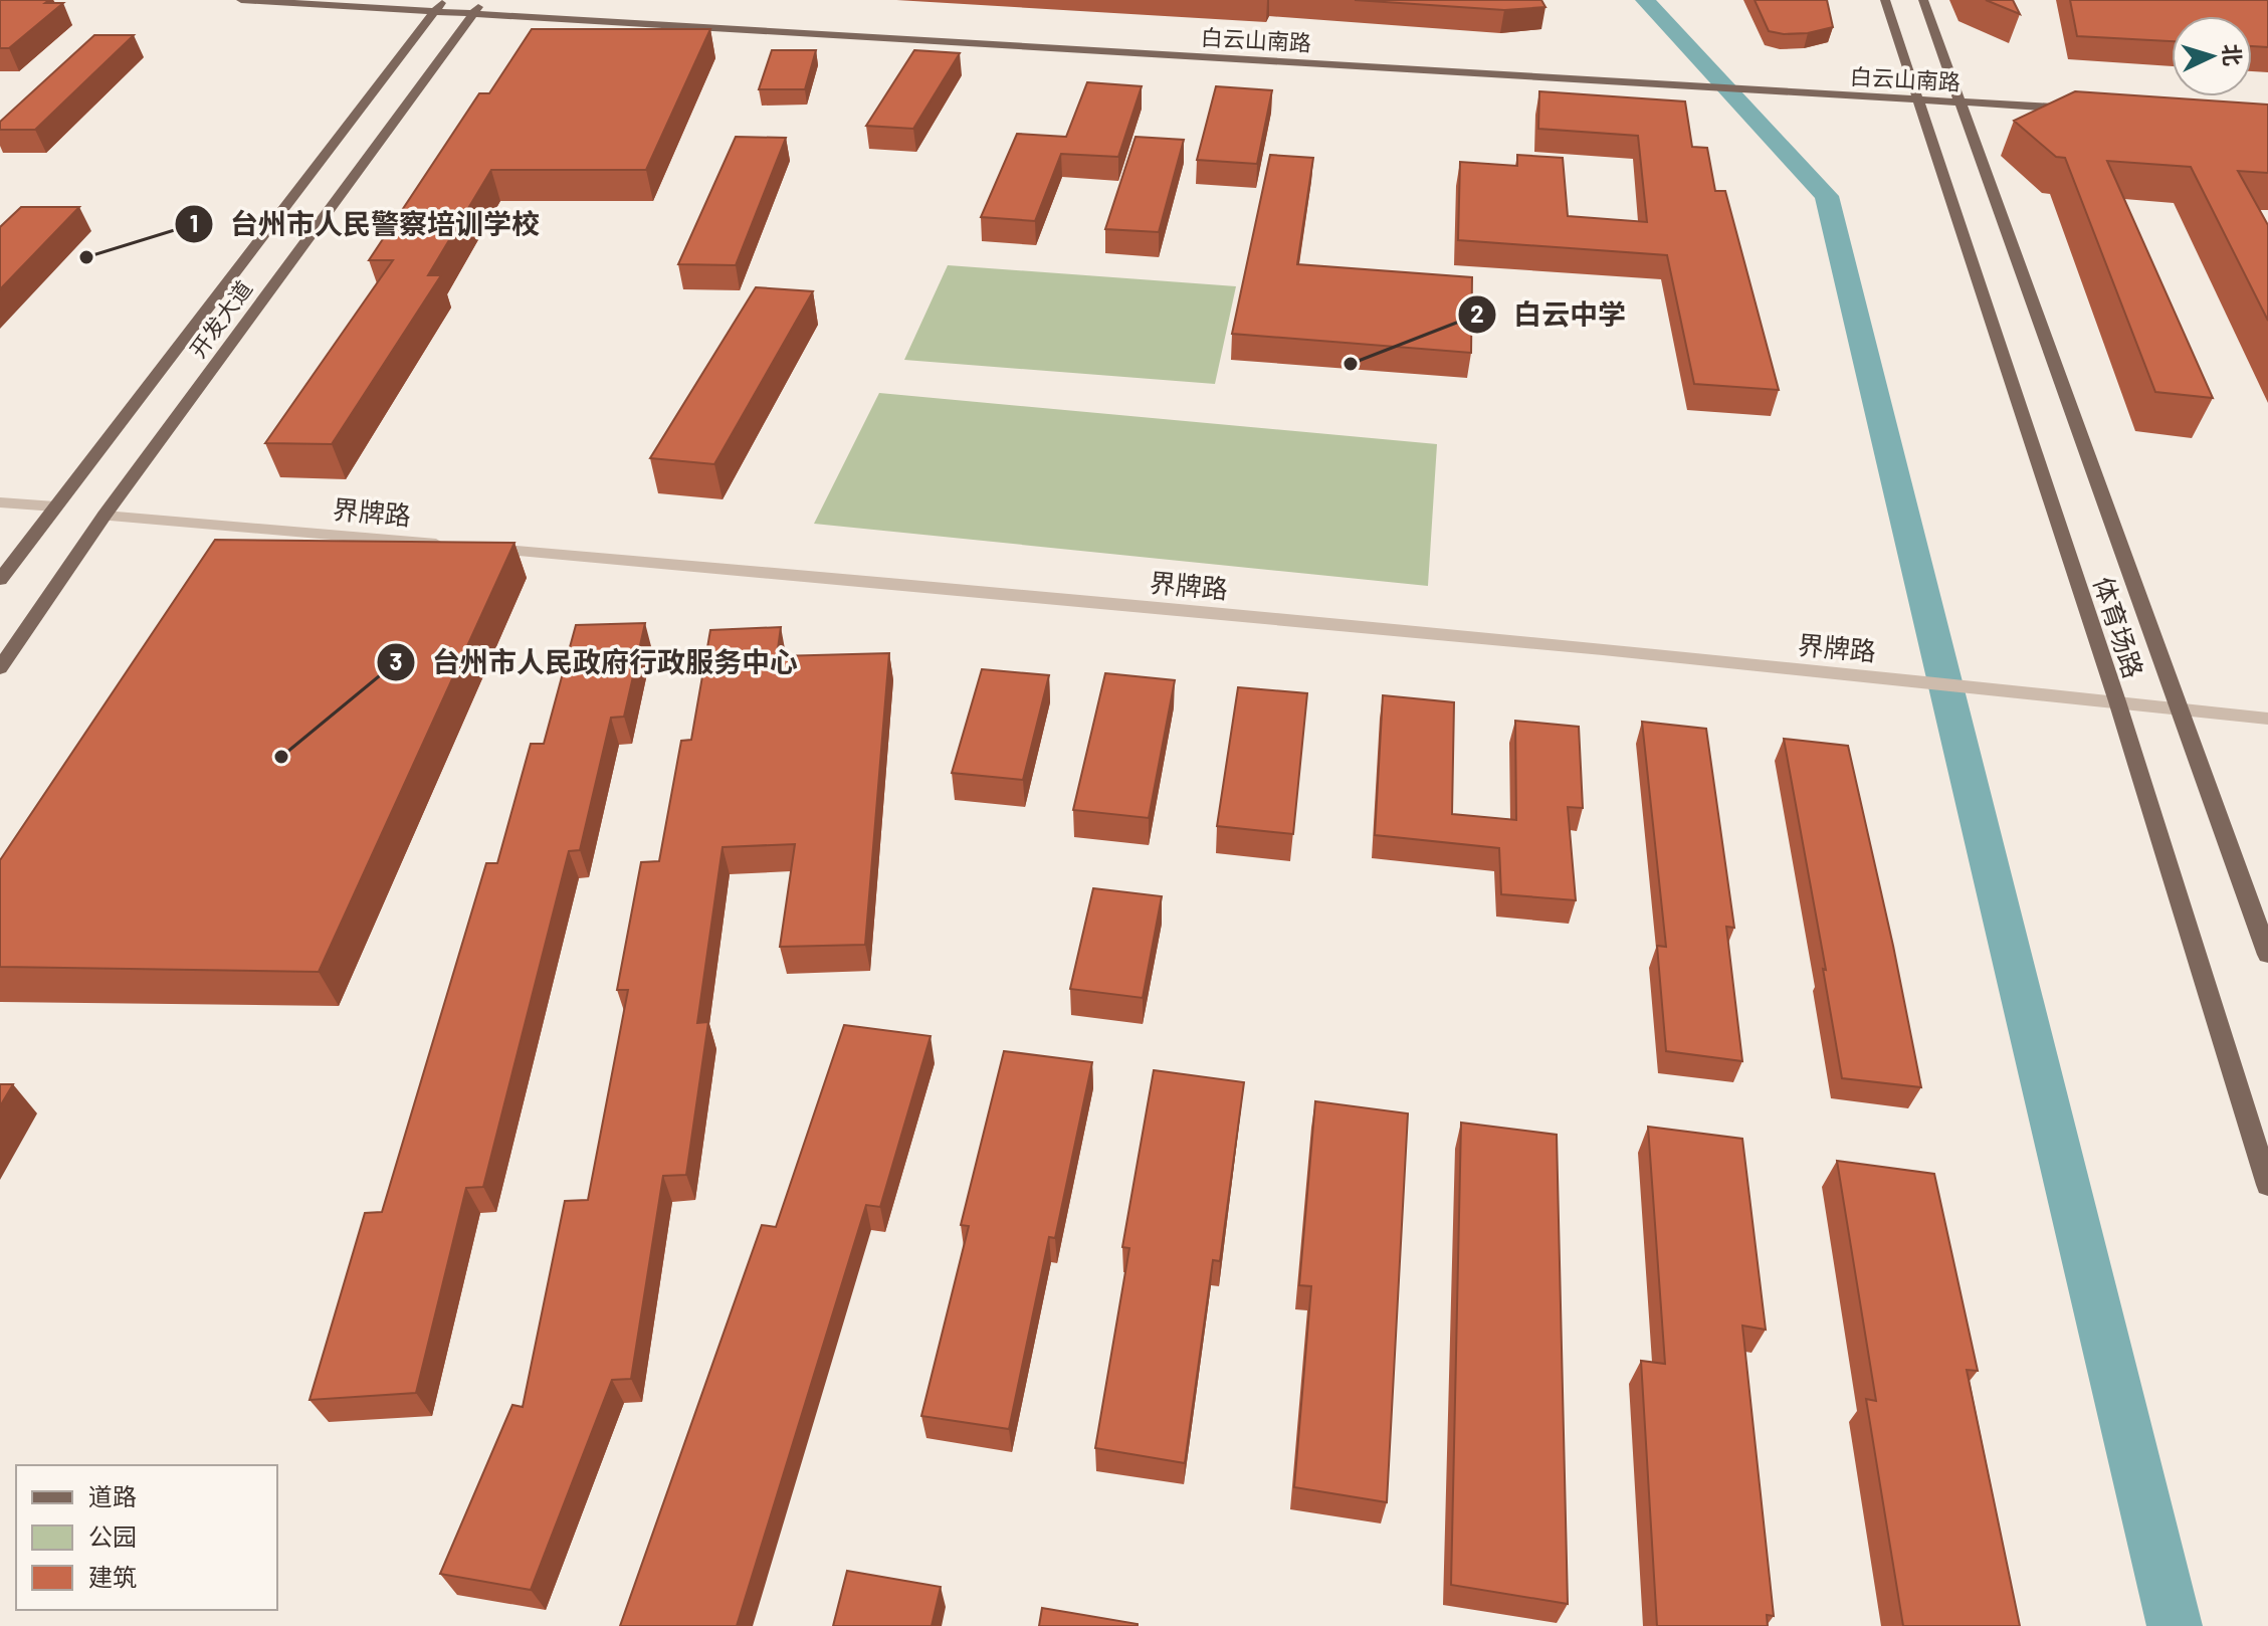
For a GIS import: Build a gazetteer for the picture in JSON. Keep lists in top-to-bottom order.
{
  "streets": {
    "main road": ["白云山南路", "开发大道", "体育场路"],
    "street": ["界牌路"]
  },
  "crossings": [
    ["白云山南路", "开发大道"],
    ["白云山南路", "体育场路"],
    ["开发大道", "界牌路"],
    ["界牌路", "体育场路"]
  ],
  "places": ["台州市人民警察培训学校", "白云中学", "台州市人民政府行政服务中心"],
  "legend": ["道路", "公园", "建筑"],
  "north": "right"
}
